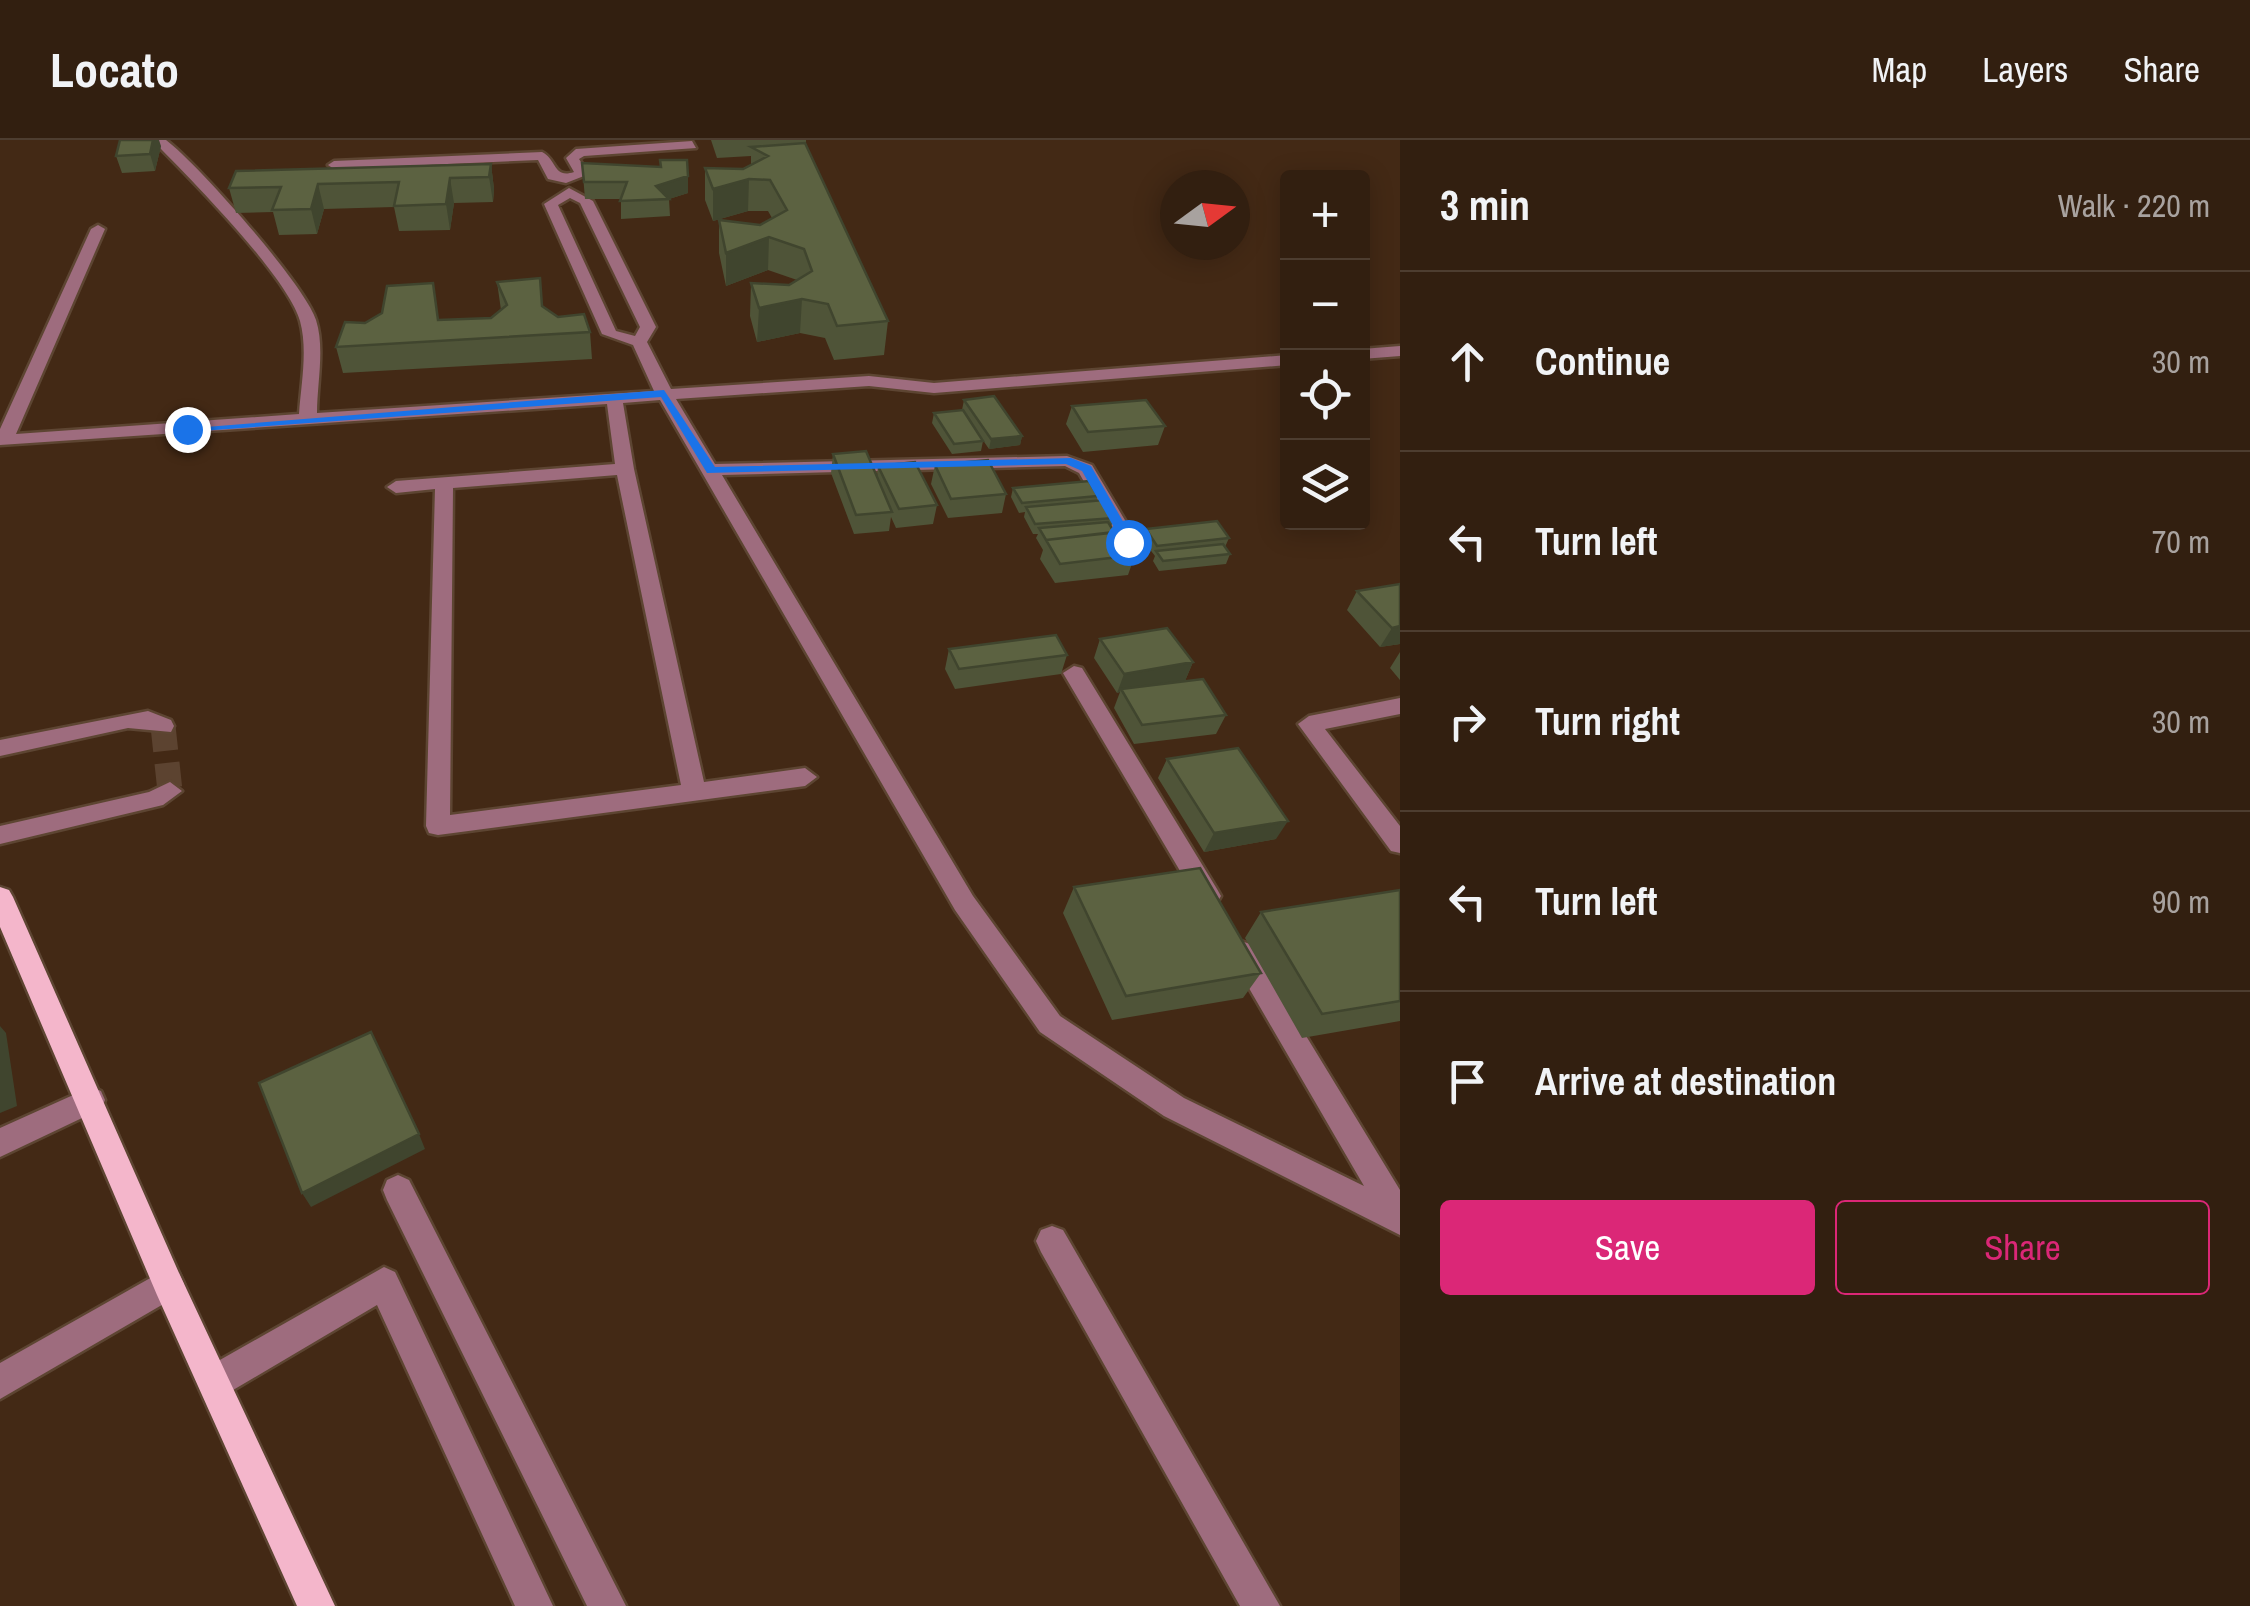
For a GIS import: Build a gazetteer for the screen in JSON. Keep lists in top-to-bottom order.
{
  "north": "right",
  "page": {
    "header": "Locato",
    "nav": ["Map", "Layers", "Share"],
    "heading": ["3 min", "Walk · 220 m"],
    "map_buttons": ["+", "−"],
    "list": [
      ["Continue", "30 m"],
      ["Turn left", "70 m"],
      ["Turn right", "30 m"],
      ["Turn left", "90 m"],
      "Arrive at destination"
    ],
    "buttons": ["Save", "Share"]
  }
}
